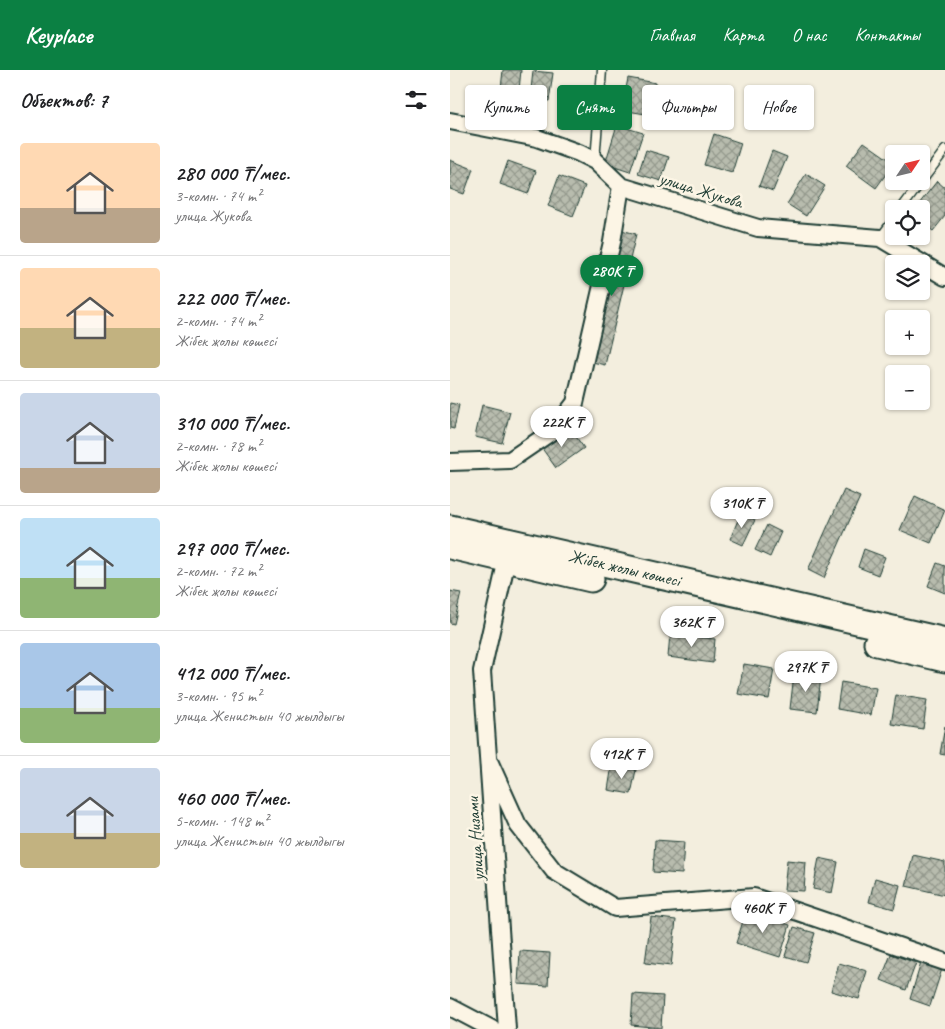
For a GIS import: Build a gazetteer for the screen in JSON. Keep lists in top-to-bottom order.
{
  "streets": {
    "main road": ["Жібек жолы көшесі"],
    "street": ["улица Жукова", "улица Низами"]
  },
  "crossings": [
    ["Жібек жолы көшесі", "улица Низами"]
  ],
  "north": "top right",
  "page": {
    "header": "Keyplace",
    "nav": [
      "Главная",
      "Карта",
      "О нас",
      "Контакты"
    ],
    "heading": "Объектов: 7",
    "chip": [
      "Купить",
      "Снять",
      "Фильтры",
      "Новое"
    ],
    "list": [
      {
        "name": "280 000 ₸/мес.",
        "note": "3-комн. · 74 m² · улица Жукова"
      },
      {
        "name": "222 000 ₸/мес.",
        "note": "2-комн. · 74 m² · Жібек жолы көшесі"
      },
      {
        "name": "310 000 ₸/мес.",
        "note": "2-комн. · 78 m² · Жібек жолы көшесі"
      },
      {
        "name": "297 000 ₸/мес.",
        "note": "2-комн. · 72 m² · Жібек жолы көшесі"
      },
      {
        "name": "412 000 ₸/мес.",
        "note": "3-комн. · 95 m² · улица Женистын 40 жылдыгы"
      },
      {
        "name": "460 000 ₸/мес.",
        "note": "5-комн. · 148 m² · улица Женистын 40 жылдыгы"
      }
    ],
    "map_buttons": ["+", "−"],
    "price": [
      "280K ₸",
      "222K ₸",
      "310K ₸",
      "362K ₸",
      "297K ₸",
      "412K ₸",
      "460K ₸"
    ]
  }
}
